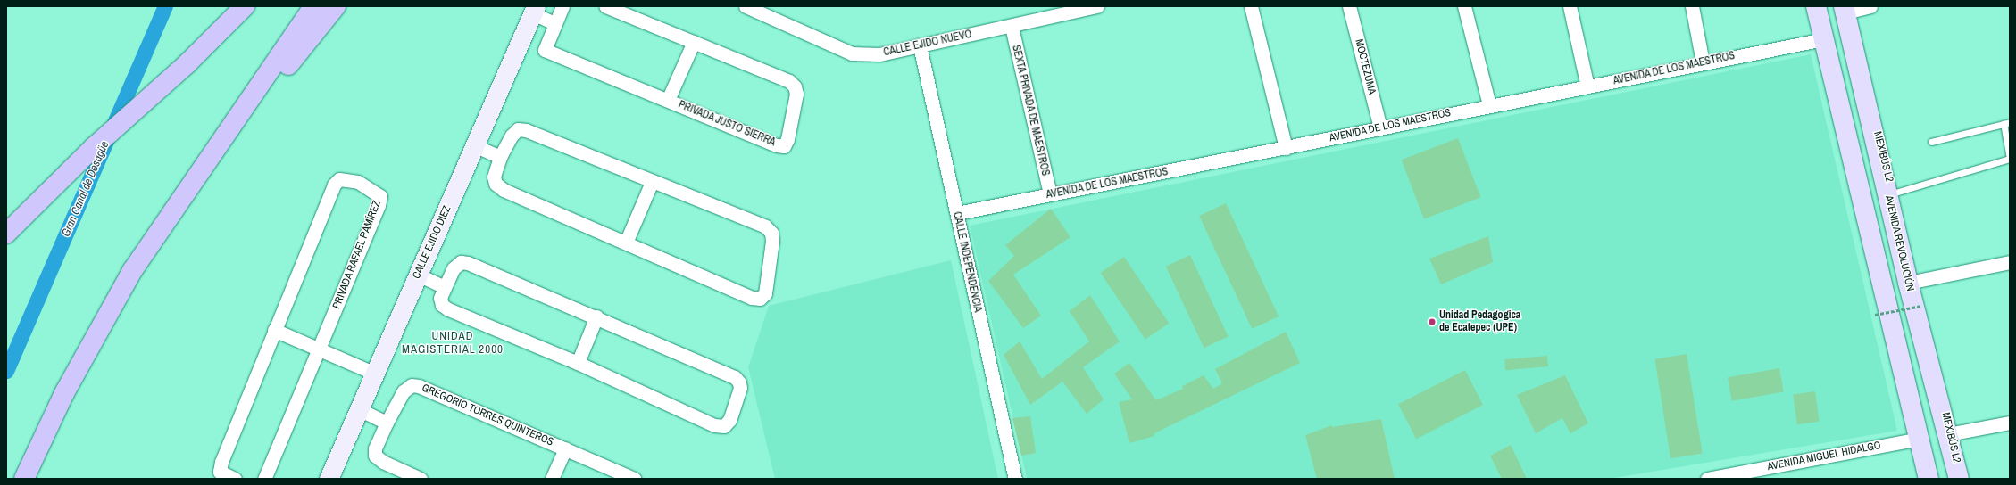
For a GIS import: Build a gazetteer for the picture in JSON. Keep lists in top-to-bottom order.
{
  "streets": {
    "main road": ["CALLE EJIDO DIEZ", "AVENIDA REVOLUCIÓN"],
    "street": [
      "CALLE EJIDO NUEVO",
      "MOCTEZUMA",
      "AVENIDA DE LOS MAESTROS",
      "SEXTA PRIVADA DE MAESTROS",
      "PRIVADA JUSTO SIERRA",
      "PRIVADA RAFAEL RAMÍREZ",
      "CALLE INDEPENDENCIA",
      "GREGORIO TORRES QUINTEROS",
      "AVENIDA MIGUEL HIDALGO"
    ],
    "lane": ["MEXIBÚS L2"]
  },
  "crossings": [
    ["CALLE EJIDO NUEVO", "SEXTA PRIVADA DE MAESTROS"],
    ["CALLE EJIDO NUEVO", "CALLE INDEPENDENCIA"],
    ["MOCTEZUMA", "AVENIDA DE LOS MAESTROS"],
    ["AVENIDA DE LOS MAESTROS", "SEXTA PRIVADA DE MAESTROS"],
    ["AVENIDA DE LOS MAESTROS", "CALLE INDEPENDENCIA"],
    ["MEXIBÚS L2", "AVENIDA REVOLUCIÓN"]
  ],
  "districts": ["UNIDAD MAGISTERIAL 2000"],
  "water": ["Gran Canal de Desagüe"],
  "places": ["Unidad Pedagogica de Ecatepec (UPE)"]
}
